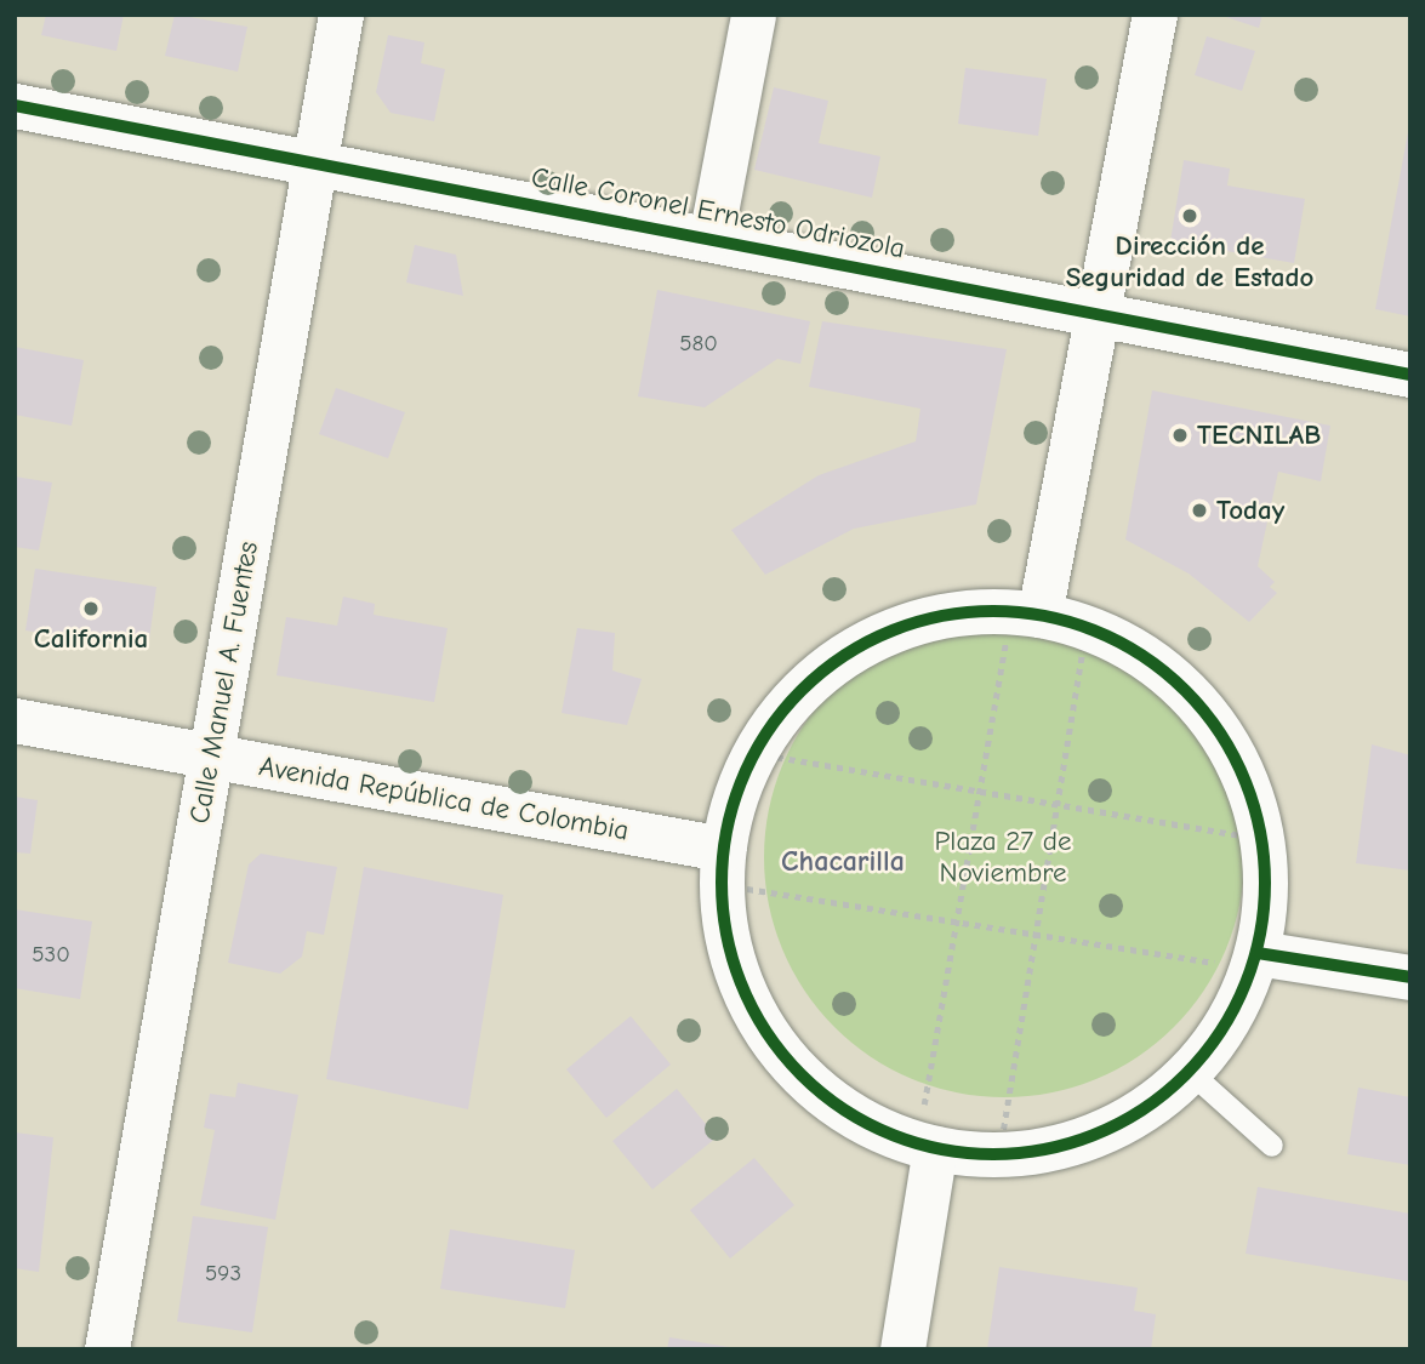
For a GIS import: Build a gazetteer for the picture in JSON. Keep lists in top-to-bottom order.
{
  "streets": {
    "street": ["Calle Coronel Ernesto Odriozola", "Calle Manuel A. Fuentes", "Avenida República de Colombia"]
  },
  "crossings": [
    ["Calle Coronel Ernesto Odriozola", "Calle Manuel A. Fuentes"],
    ["Calle Manuel A. Fuentes", "Avenida República de Colombia"]
  ],
  "districts": ["Chacarilla"],
  "parks": ["Plaza 27 de Noviembre"],
  "places": [
    "Dirección de Seguridad de Estado",
    "TECNILAB",
    "Today",
    "California"
  ],
  "house_numbers": ["580", "530", "593"]
}
